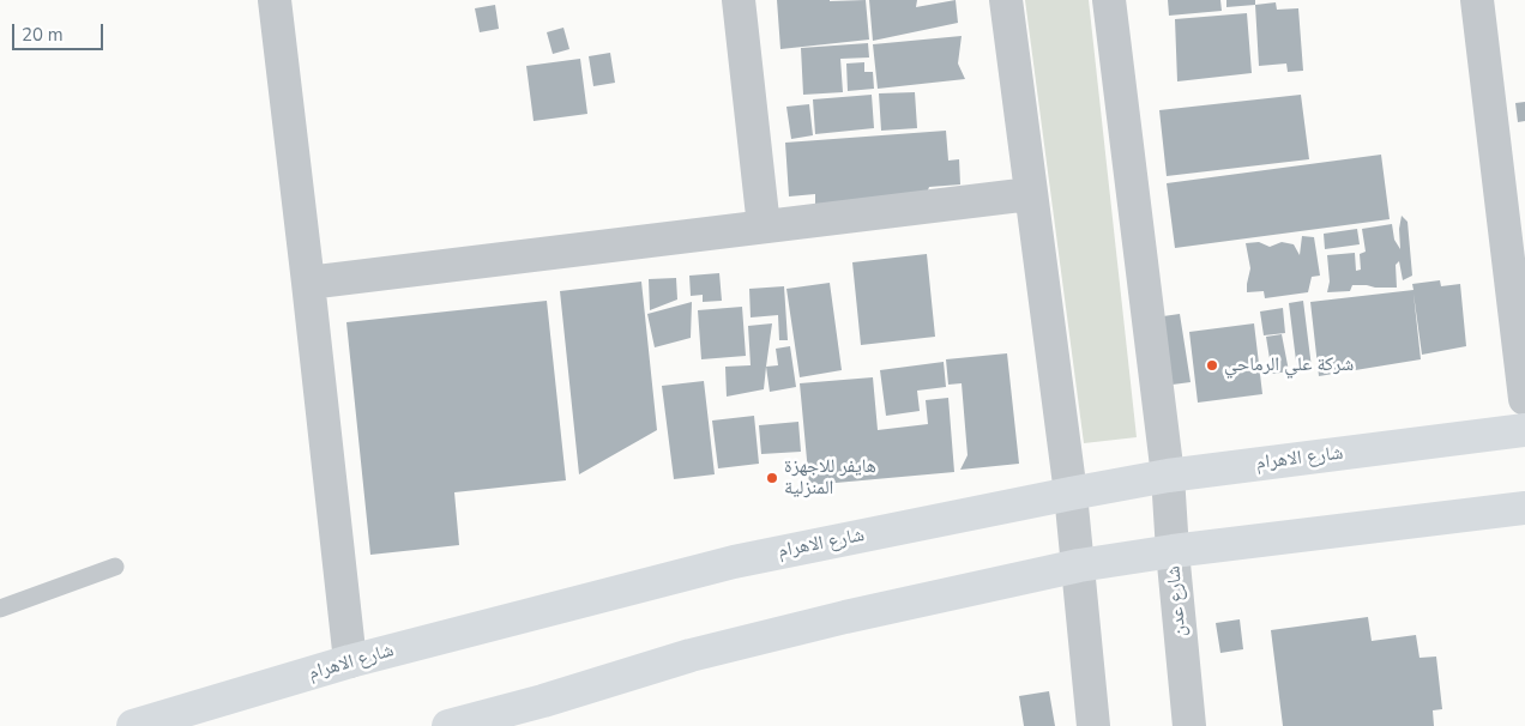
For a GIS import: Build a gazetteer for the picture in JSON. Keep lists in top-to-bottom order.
{
  "streets": {
    "main road": ["شارع الاهرام"],
    "street": ["شارع عدن"]
  },
  "crossings": [
    ["شارع الاهرام", "شارع عدن"]
  ],
  "places": ["شركة علي الرماحي", "هايفر للاجهزة المنزلية"],
  "scale_bar": "20 m"
}
